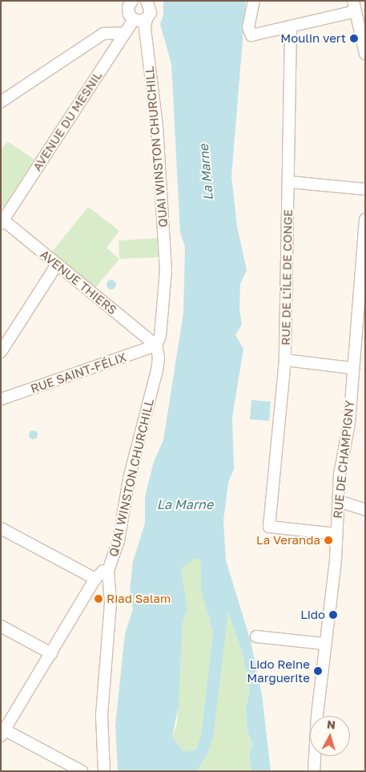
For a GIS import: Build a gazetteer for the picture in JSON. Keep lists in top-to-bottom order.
{
  "streets": {
    "street": [
      "AVENUE DU MESNIL",
      "QUAI WINSTON CHURCHILL",
      "RUE DE L'ÎLE DE CONGE",
      "AVENUE THIERS",
      "RUE SAINT-FÉLIX",
      "RUE DE CHAMPIGNY"
    ]
  },
  "crossings": [
    ["AVENUE DU MESNIL", "AVENUE THIERS"],
    ["QUAI WINSTON CHURCHILL", "AVENUE THIERS"],
    ["QUAI WINSTON CHURCHILL", "RUE SAINT-FÉLIX"],
    ["RUE DE L'ÎLE DE CONGE", "RUE DE CHAMPIGNY"],
    ["AVENUE THIERS", "RUE SAINT-FÉLIX"]
  ],
  "water": ["La Marne"],
  "places": [
    "Moulin vert",
    "La Veranda",
    "Riad Salam",
    "Lido",
    "Lido Reine Marguerite"
  ],
  "north": "top"
}
